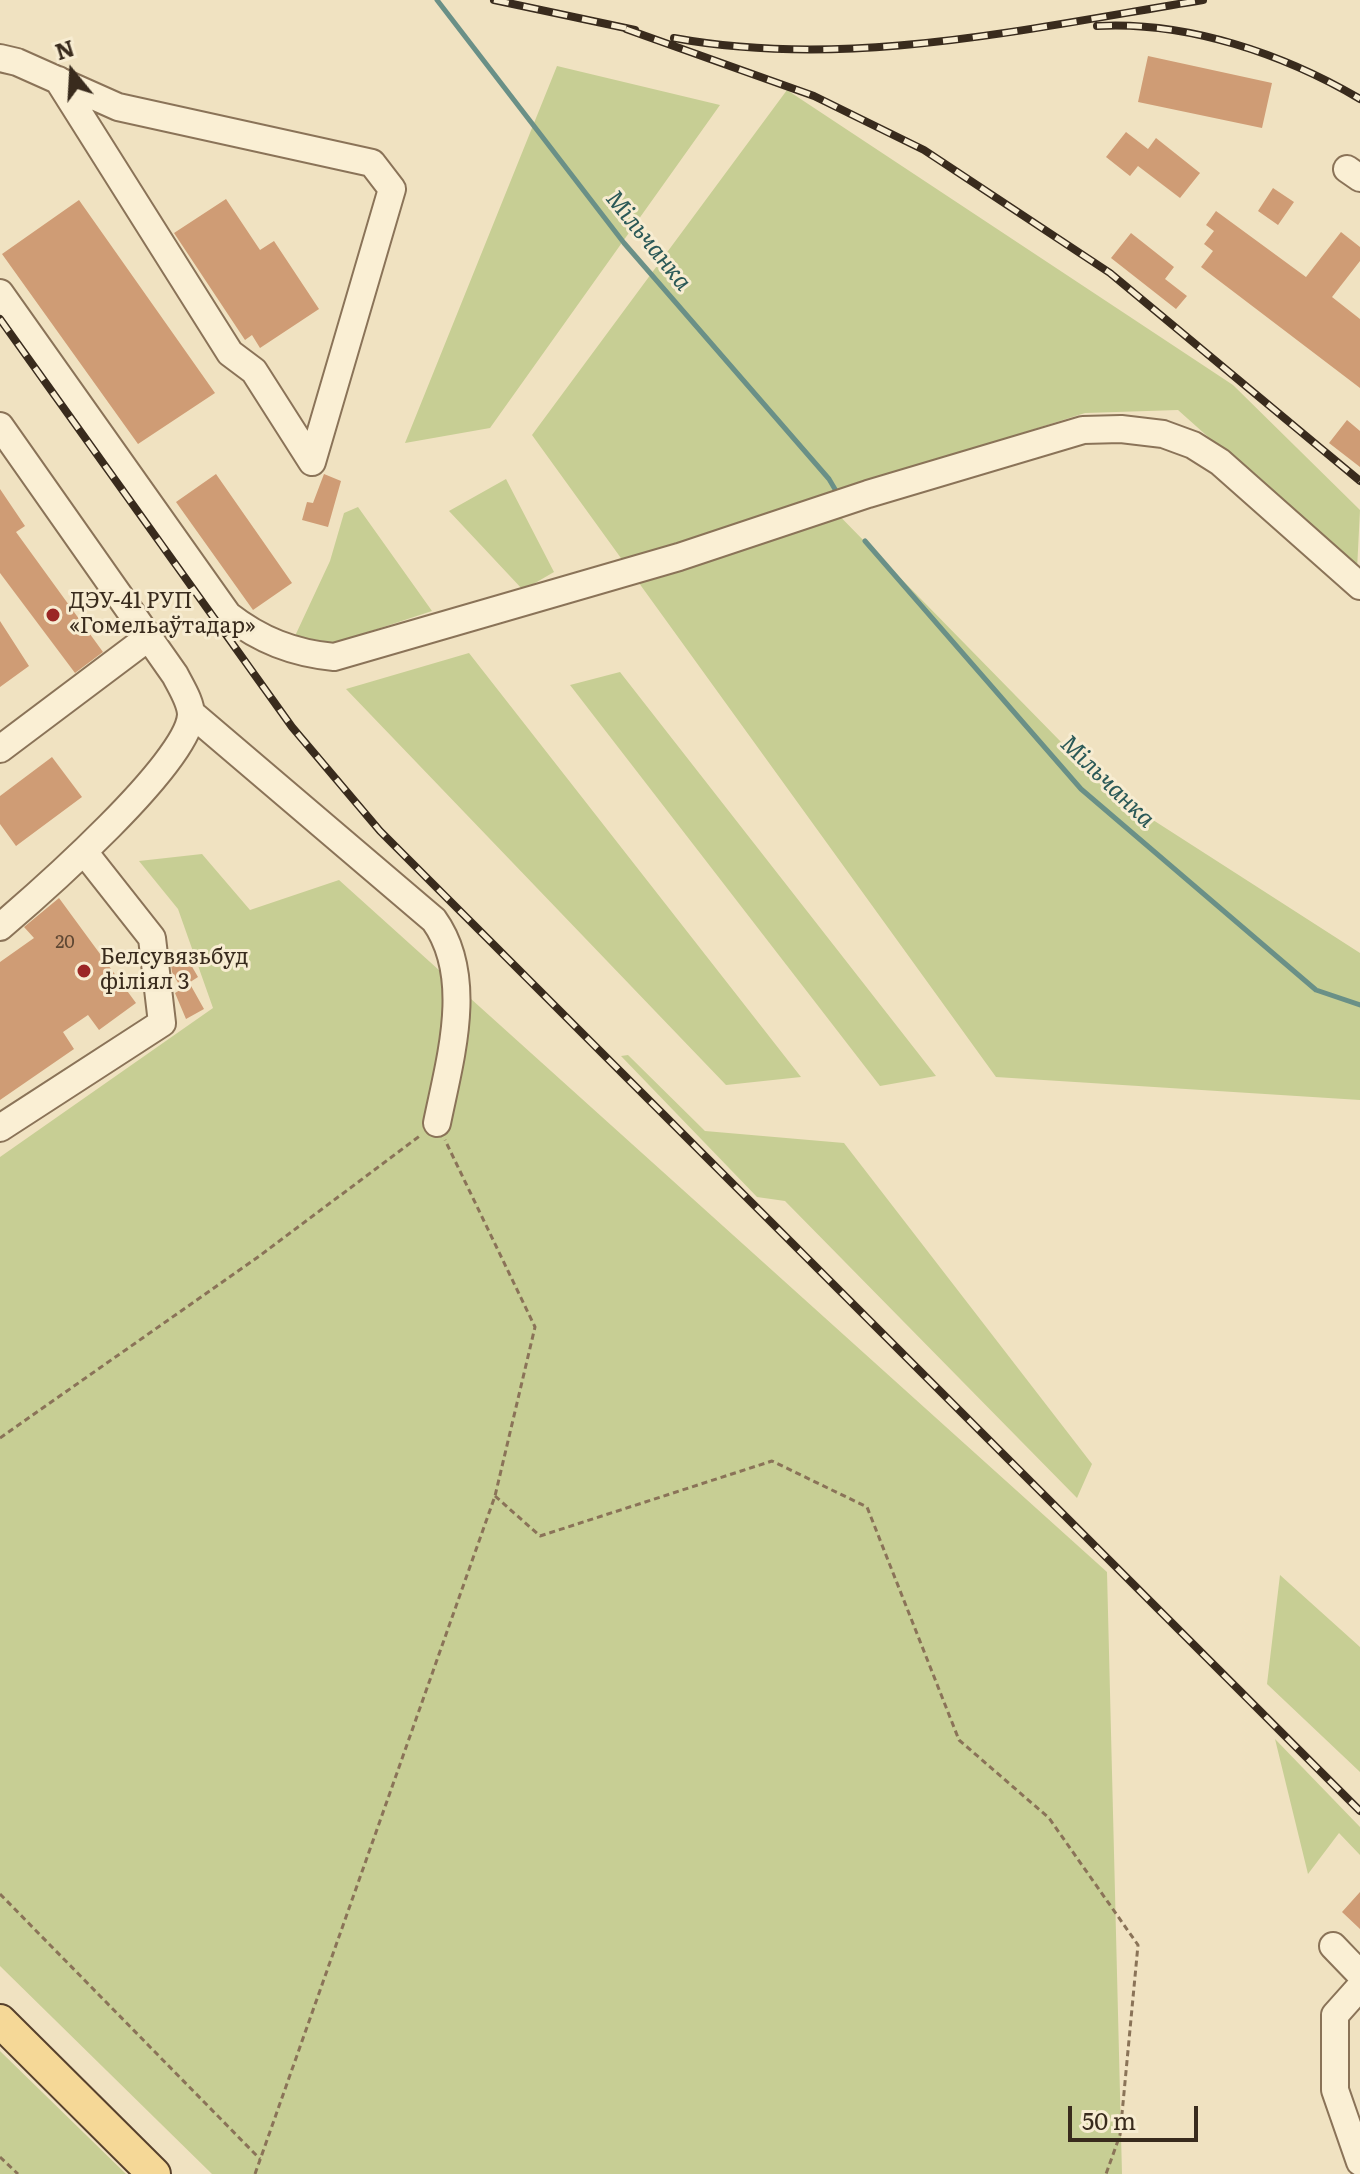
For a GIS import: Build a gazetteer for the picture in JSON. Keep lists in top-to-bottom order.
{
  "water": ["Мільчанка"],
  "places": ["ДЭУ-41 РУП «Гомельаўтадар»", "Белсувязьбуд філіял 3"],
  "house_numbers": ["20"],
  "scale_bar": "50 m",
  "north": "top"
}
